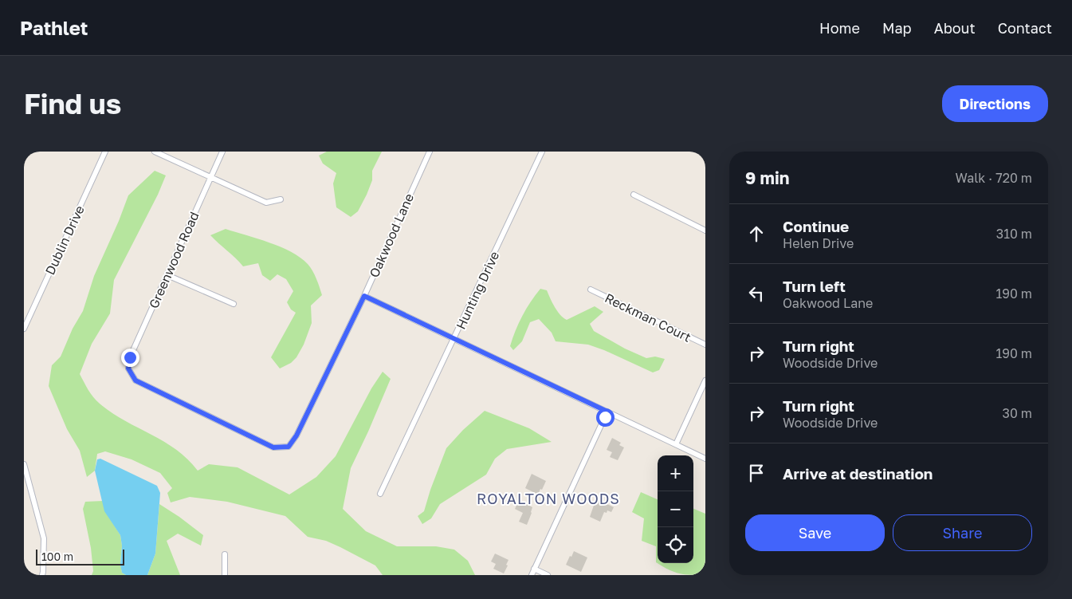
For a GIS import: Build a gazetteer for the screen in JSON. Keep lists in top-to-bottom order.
{
  "streets": {
    "street": [
      "Oakwood Lane",
      "Dublin Drive",
      "Greenwood Road",
      "Hunting Drive",
      "Reckman Court"
    ]
  },
  "crossings": [
    ["Oakwood Lane", "Greenwood Road"]
  ],
  "districts": ["ROYALTON WOODS"],
  "scale_bar": "100 m",
  "page": {
    "header": "Pathlet",
    "nav": [
      "Home",
      "Map",
      "About",
      "Contact"
    ],
    "buttons": [
      "Directions",
      ["Save", "Share"]
    ],
    "title": "Find us",
    "heading": ["9 min", "Walk · 720 m"],
    "list": [
      ["Continue", "Helen Drive", "310 m"],
      ["Turn left", "Oakwood Lane", "190 m"],
      ["Turn right", "Woodside Drive", "190 m"],
      ["Turn right", "Woodside Drive", "30 m"],
      "Arrive at destination"
    ],
    "map_buttons": ["+", "−"],
    "scale": "100 m"
  }
}
